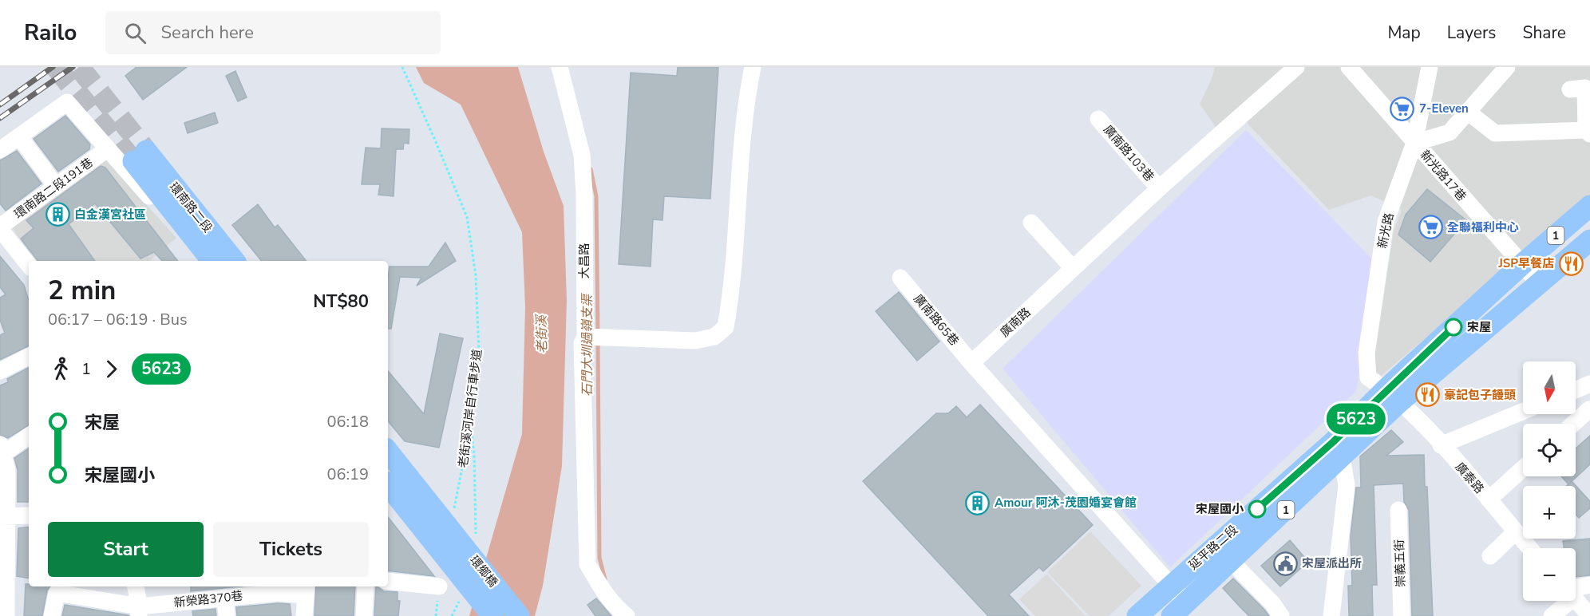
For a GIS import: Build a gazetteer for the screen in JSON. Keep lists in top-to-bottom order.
{
  "streets": {
    "main road": [
      "環南路二段",
      "1",
      "延平路二段",
      "環鄉橋"
    ],
    "street": [
      "廣南路103巷",
      "新光路17巷",
      "環南路二段191巷",
      "新光路",
      "廣南路65巷",
      "廣南路",
      "廣泰路",
      "崇義五街",
      "新榮路370巷"
    ],
    "path": ["老街溪河岸自行車步道"]
  },
  "crossings": [
    ["廣南路103巷", "廣南路"],
    ["新光路17巷", "新光路"],
    ["新光路17巷", "1"],
    ["新光路17巷", "延平路二段"],
    ["新光路", "廣泰路"],
    ["新光路", "延平路二段"],
    ["1", "延平路二段"],
    ["廣南路65巷", "廣南路"],
    ["老街溪河岸自行車步道", "環鄉橋"],
    ["廣泰路", "延平路二段"]
  ],
  "water": ["老街溪", "石門大圳過嶺支渠"],
  "places": {
    "supermarket": ["7-Eleven", "全聯福利中心"],
    "building": ["白金漢宮社區", "Amour 阿沐-茂園婚宴會館"],
    "restaurant": ["JSP早餐店", "豪記包子饅頭"],
    "other": ["宋屋", "宋屋國小"],
    "public building": ["宋屋派出所"]
  },
  "lines": ["bus line 5623"],
  "north": "bottom",
  "page": {
    "header": "Railo",
    "search": "Search here",
    "nav": ["Map", "Layers", "Share"],
    "on_map": "5623",
    "heading": ["2 min", "06:17 – 06:19 · Bus", "NT$80"],
    "legs": ["1", "5623"],
    "map_buttons": ["+", "−"],
    "list": [
      {
        "name": "宋屋",
        "value": "06:18"
      },
      {
        "name": "宋屋國小",
        "value": "06:19"
      }
    ],
    "buttons": ["Start", "Tickets"]
  }
}
